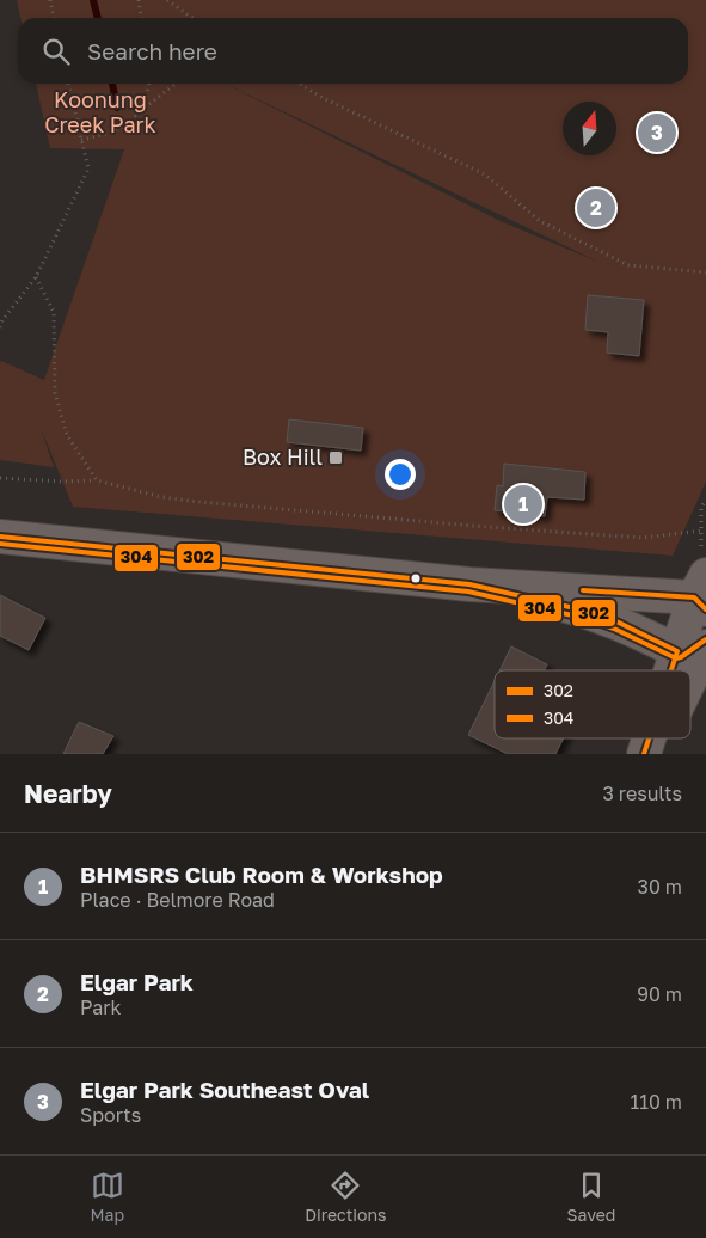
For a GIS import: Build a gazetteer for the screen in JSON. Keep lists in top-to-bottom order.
{
  "parks": ["Koonung Creek Park"],
  "places": {
    "transit": ["Box Hill"]
  },
  "lines": ["transit line 302", "transit line 304"],
  "legend": ["302", "304"],
  "north": "top",
  "page": {
    "search": "Search here",
    "pins": ["3", "2", "1"],
    "heading": ["Nearby", "3 results"],
    "list": [
      {
        "mark": "1",
        "name": "BHMSRS Club Room & Workshop",
        "note": "Place · Belmore Road",
        "value": "30 m"
      },
      {
        "mark": "2",
        "name": "Elgar Park",
        "note": "Park",
        "value": "90 m"
      },
      {
        "mark": "3",
        "name": "Elgar Park Southeast Oval",
        "note": "Sports",
        "value": "110 m"
      }
    ],
    "nav": ["Map", "Directions", "Saved"]
  }
}
